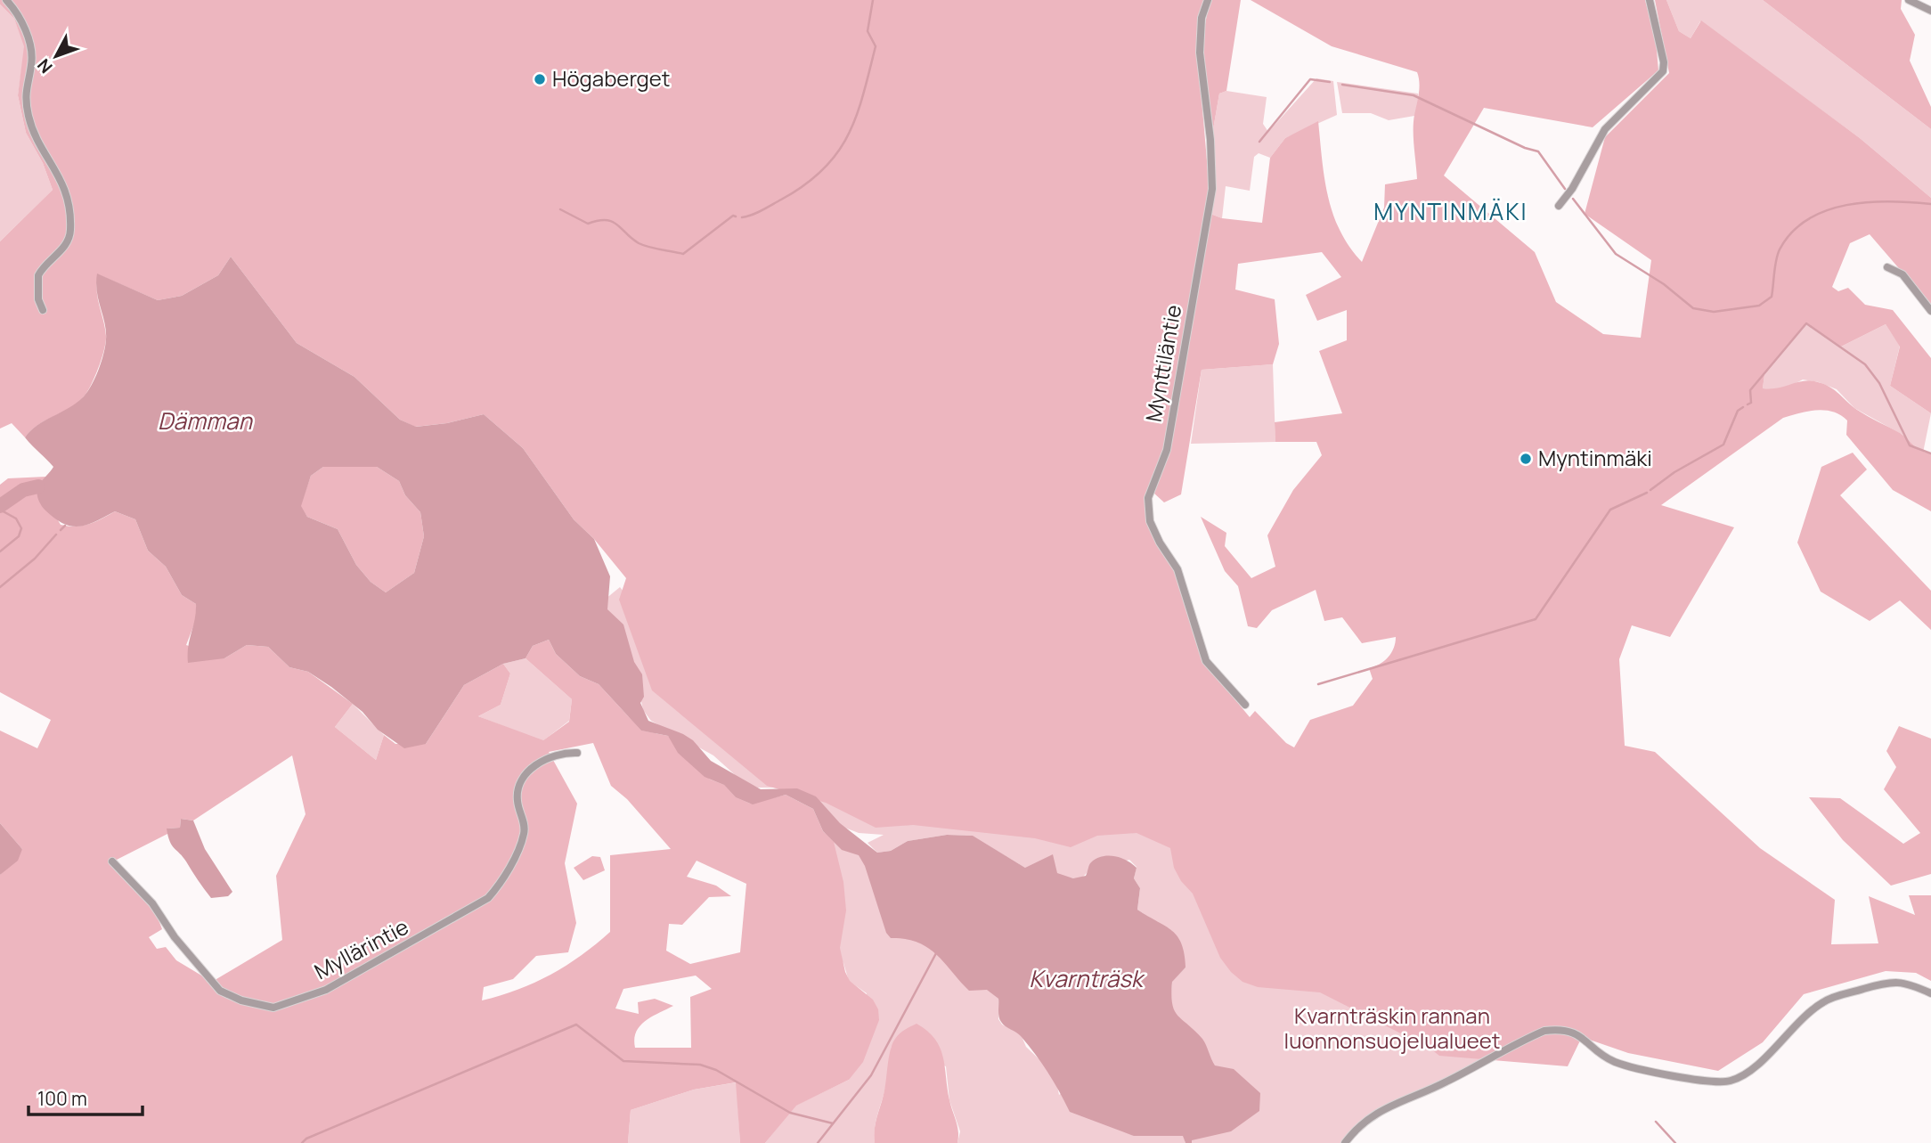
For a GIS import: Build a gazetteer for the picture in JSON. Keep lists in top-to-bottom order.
{
  "streets": {
    "street": ["Mynttiläntie", "Myllärintie"]
  },
  "districts": ["MYNTINMÄKI"],
  "water": ["Dämman", "Kvarnträsk"],
  "parks": ["Kvarnträskin rannan luonnonsuojelualueet"],
  "places": ["Högaberget", "Myntinmäki"],
  "scale_bar": "100 m",
  "north": "bottom left"
}
